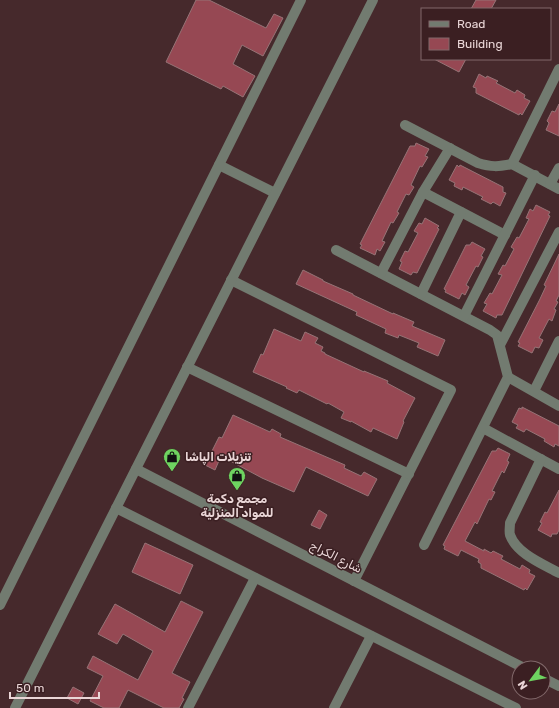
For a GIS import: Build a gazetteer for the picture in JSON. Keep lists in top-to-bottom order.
{
  "streets": {
    "street": ["شارع الكراج"]
  },
  "places": {
    "shop": ["تنزيلات الپاشا", "مجمع دكمة للمواد المنزلية"]
  },
  "legend": ["Road", "Building"],
  "scale_bar": "50 m",
  "north": "bottom left"
}
